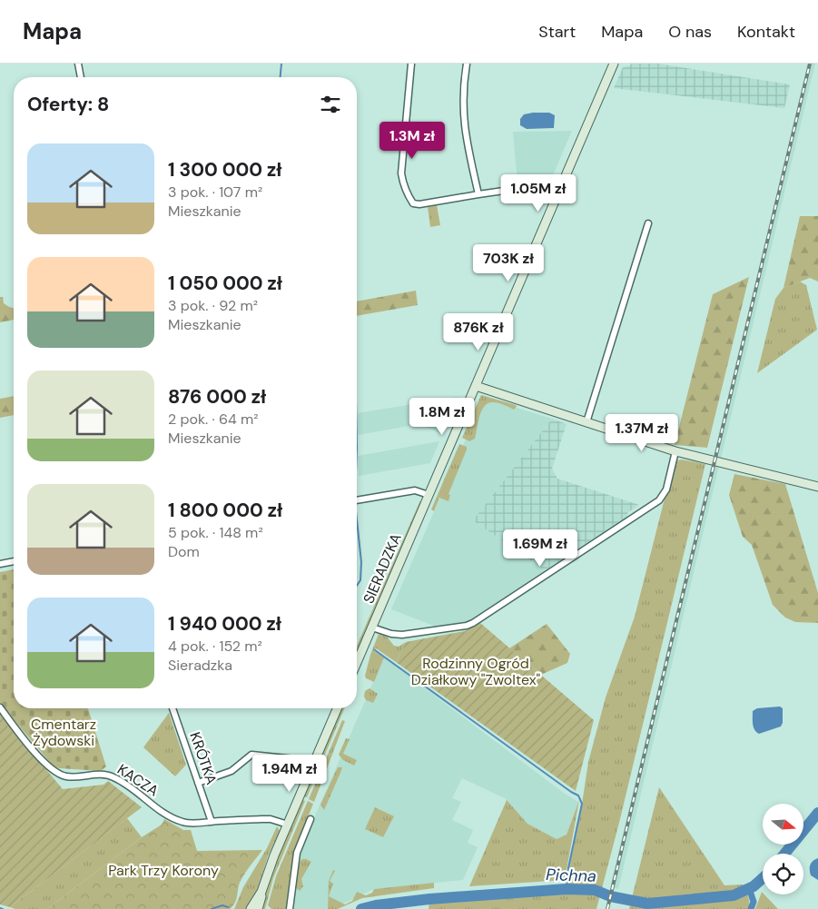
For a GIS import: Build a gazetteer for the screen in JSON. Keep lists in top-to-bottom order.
{
  "streets": {
    "main road": ["SIERADZKA"],
    "street": ["KRÓTKA", "KACZA"]
  },
  "crossings": [
    ["KRÓTKA", "KACZA"]
  ],
  "water": ["Pichna"],
  "parks": ["Rodzinny Ogród Działkowy \"Zwoltex\"", "Cmentarz Żydowski", "Park Trzy Korony"],
  "north": "right",
  "page": {
    "header": "Mapa",
    "nav": [
      "Start",
      "Mapa",
      "O nas",
      "Kontakt"
    ],
    "heading": "Oferty: 8",
    "price": [
      "1.3M zł",
      "1.05M zł",
      "703K zł",
      "876K zł",
      "1.8M zł",
      "1.37M zł",
      "1.69M zł",
      "1.94M zł"
    ],
    "list": [
      {
        "name": "1 300 000 zł",
        "note": "3 pok. · 107 m² · Mieszkanie"
      },
      {
        "name": "1 050 000 zł",
        "note": "3 pok. · 92 m² · Mieszkanie"
      },
      {
        "name": "876 000 zł",
        "note": "2 pok. · 64 m² · Mieszkanie"
      },
      {
        "name": "1 800 000 zł",
        "note": "5 pok. · 148 m² · Dom"
      },
      {
        "name": "1 940 000 zł",
        "note": "4 pok. · 152 m² · Sieradzka"
      }
    ]
  }
}
